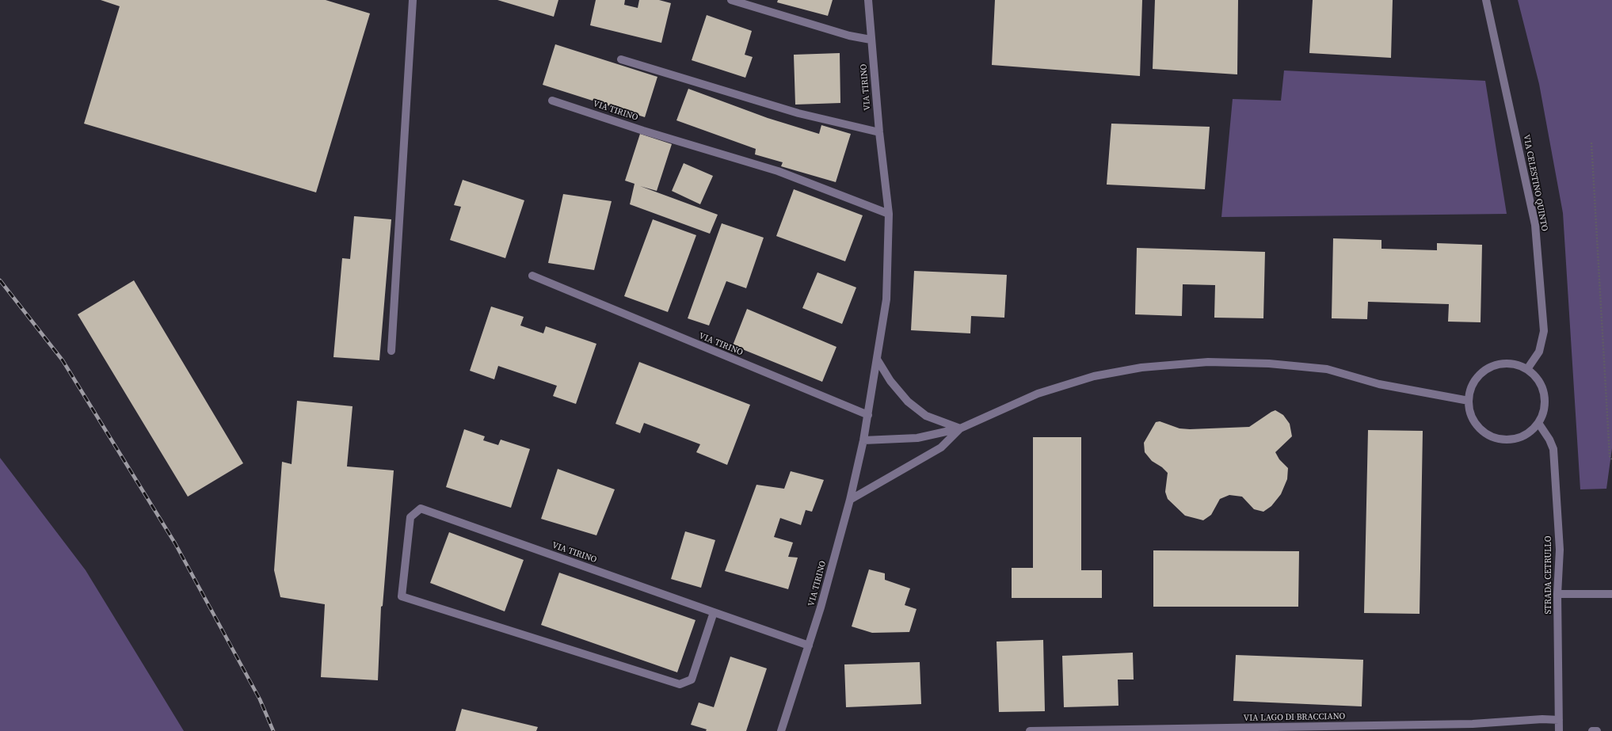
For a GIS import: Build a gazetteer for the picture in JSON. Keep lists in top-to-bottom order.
{
  "streets": {
    "street": [
      "VIA TIRINO",
      "VIA CELESTINO QUINTO",
      "STRADA CETRULLO",
      "VIA LAGO DI BRACCIANO"
    ]
  },
  "crossings": [
    ["VIA CELESTINO QUINTO", "STRADA CETRULLO"],
    ["STRADA CETRULLO", "VIA LAGO DI BRACCIANO"]
  ]
}
